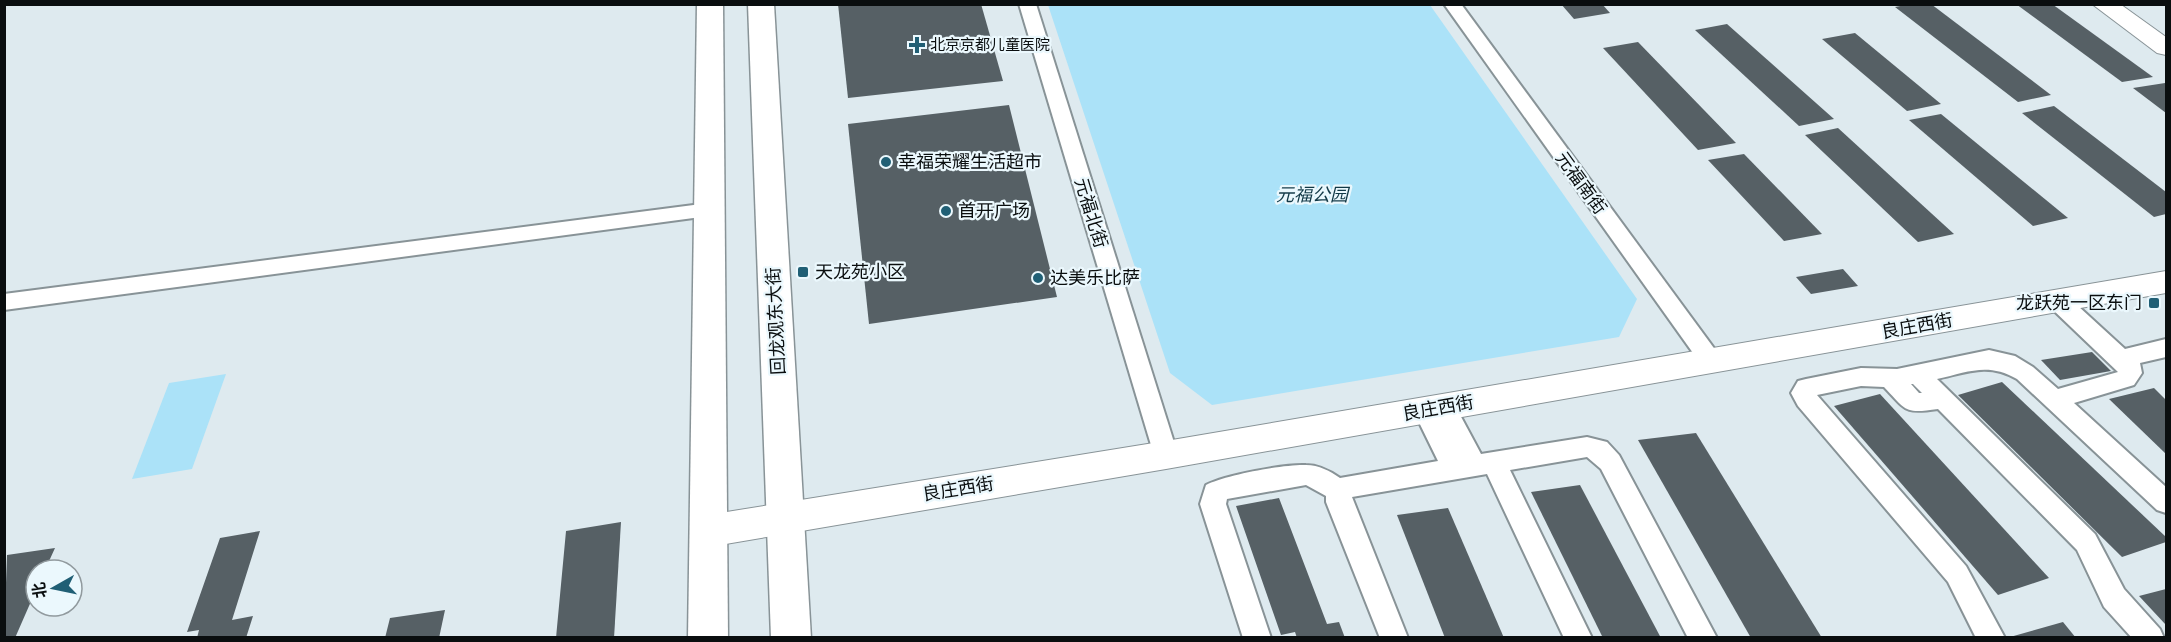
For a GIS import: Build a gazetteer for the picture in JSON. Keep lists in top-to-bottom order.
{
  "streets": {
    "main road": ["回龙观东大街"],
    "street": ["元福南街", "元福北街", "良庄西街"]
  },
  "crossings": [
    ["元福南街", "良庄西街"],
    ["元福北街", "良庄西街"],
    ["回龙观东大街", "良庄西街"]
  ],
  "parks": ["元福公园"],
  "places": {
    "health": ["北京京都儿童医院"],
    "other": ["幸福荣耀生活超市", "首开广场", "达美乐比萨"],
    "transit": ["天龙苑小区", "龙跃苑一区东门"]
  },
  "north": "left"
}
